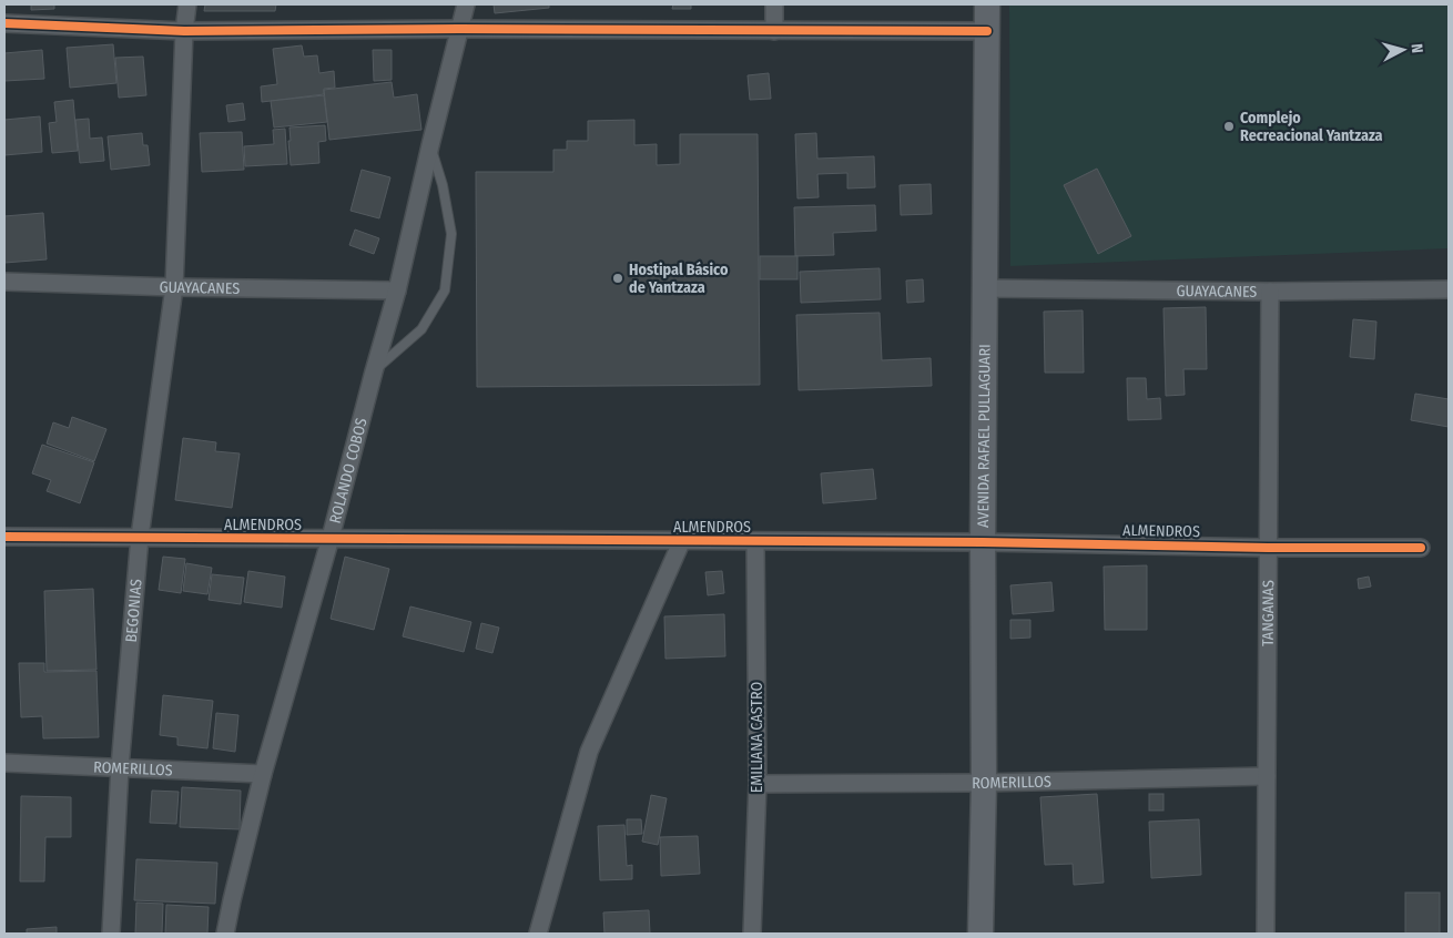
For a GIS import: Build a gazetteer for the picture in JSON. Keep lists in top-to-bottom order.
{
  "streets": {
    "street": [
      "GUAYACANES",
      "AVENIDA RAFAEL PULLAGUARI",
      "ROLANDO COBOS",
      "ALMENDROS",
      "BEGONIAS",
      "TANGANAS",
      "EMILIANA CASTRO",
      "ROMERILLOS"
    ]
  },
  "crossings": [
    ["GUAYACANES", "AVENIDA RAFAEL PULLAGUARI"],
    ["GUAYACANES", "ROLANDO COBOS"],
    ["GUAYACANES", "BEGONIAS"],
    ["GUAYACANES", "TANGANAS"],
    ["AVENIDA RAFAEL PULLAGUARI", "ALMENDROS"],
    ["AVENIDA RAFAEL PULLAGUARI", "ROMERILLOS"],
    ["ROLANDO COBOS", "ALMENDROS"],
    ["ROLANDO COBOS", "ROMERILLOS"],
    ["ALMENDROS", "BEGONIAS"],
    ["ALMENDROS", "TANGANAS"],
    ["ALMENDROS", "EMILIANA CASTRO"],
    ["BEGONIAS", "ROMERILLOS"],
    ["TANGANAS", "ROMERILLOS"],
    ["EMILIANA CASTRO", "ROMERILLOS"]
  ],
  "places": ["Complejo Recreacional Yantzaza", "Hostipal Básico de Yantzaza"],
  "north": "right"
}
